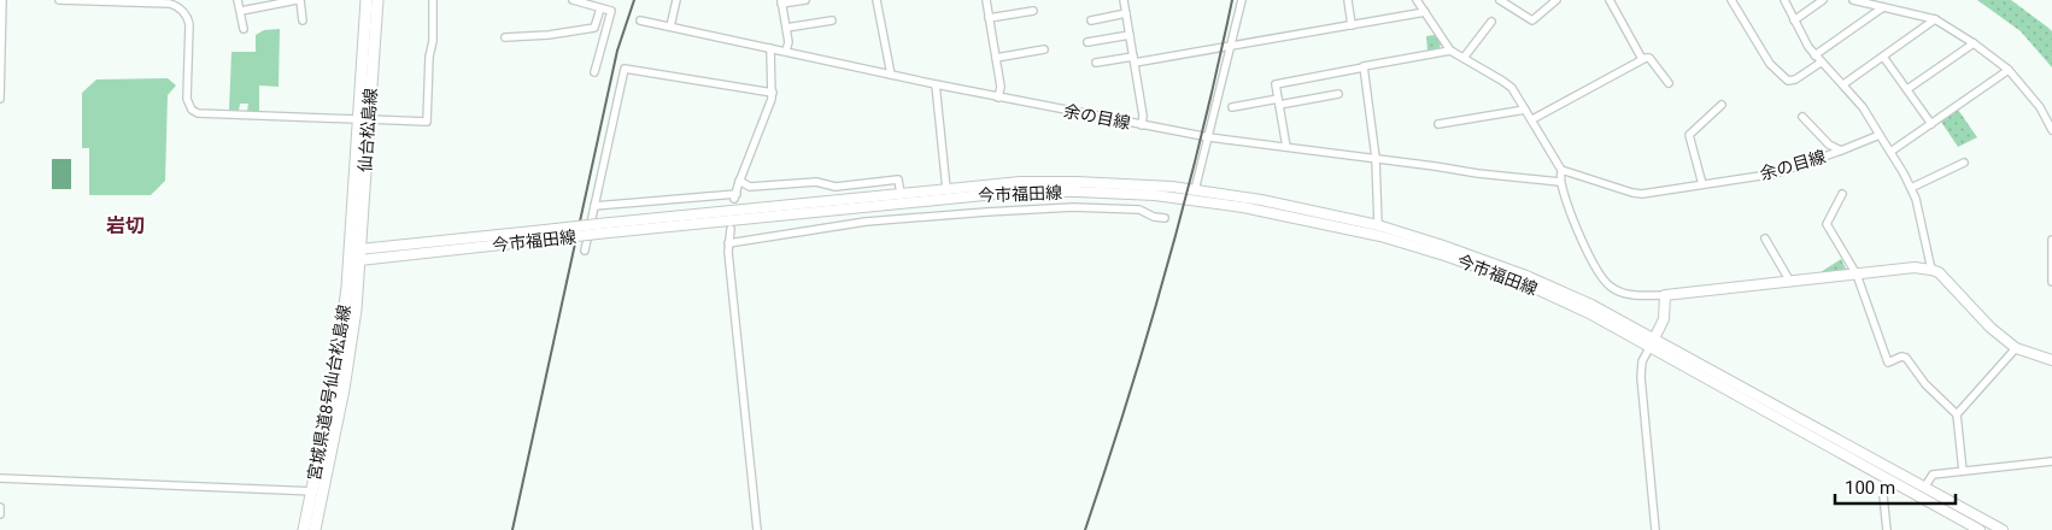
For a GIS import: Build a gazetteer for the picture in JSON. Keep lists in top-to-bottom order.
{
  "streets": {
    "main road": ["仙台松島線", "今市福田線", "宮城県道8号仙台松島線"],
    "street": ["余の目線"]
  },
  "crossings": [
    ["仙台松島線", "今市福田線"],
    ["仙台松島線", "宮城県道8号仙台松島線"],
    ["今市福田線", "宮城県道8号仙台松島線"]
  ],
  "districts": ["岩切"],
  "scale_bar": "100 m"
}
